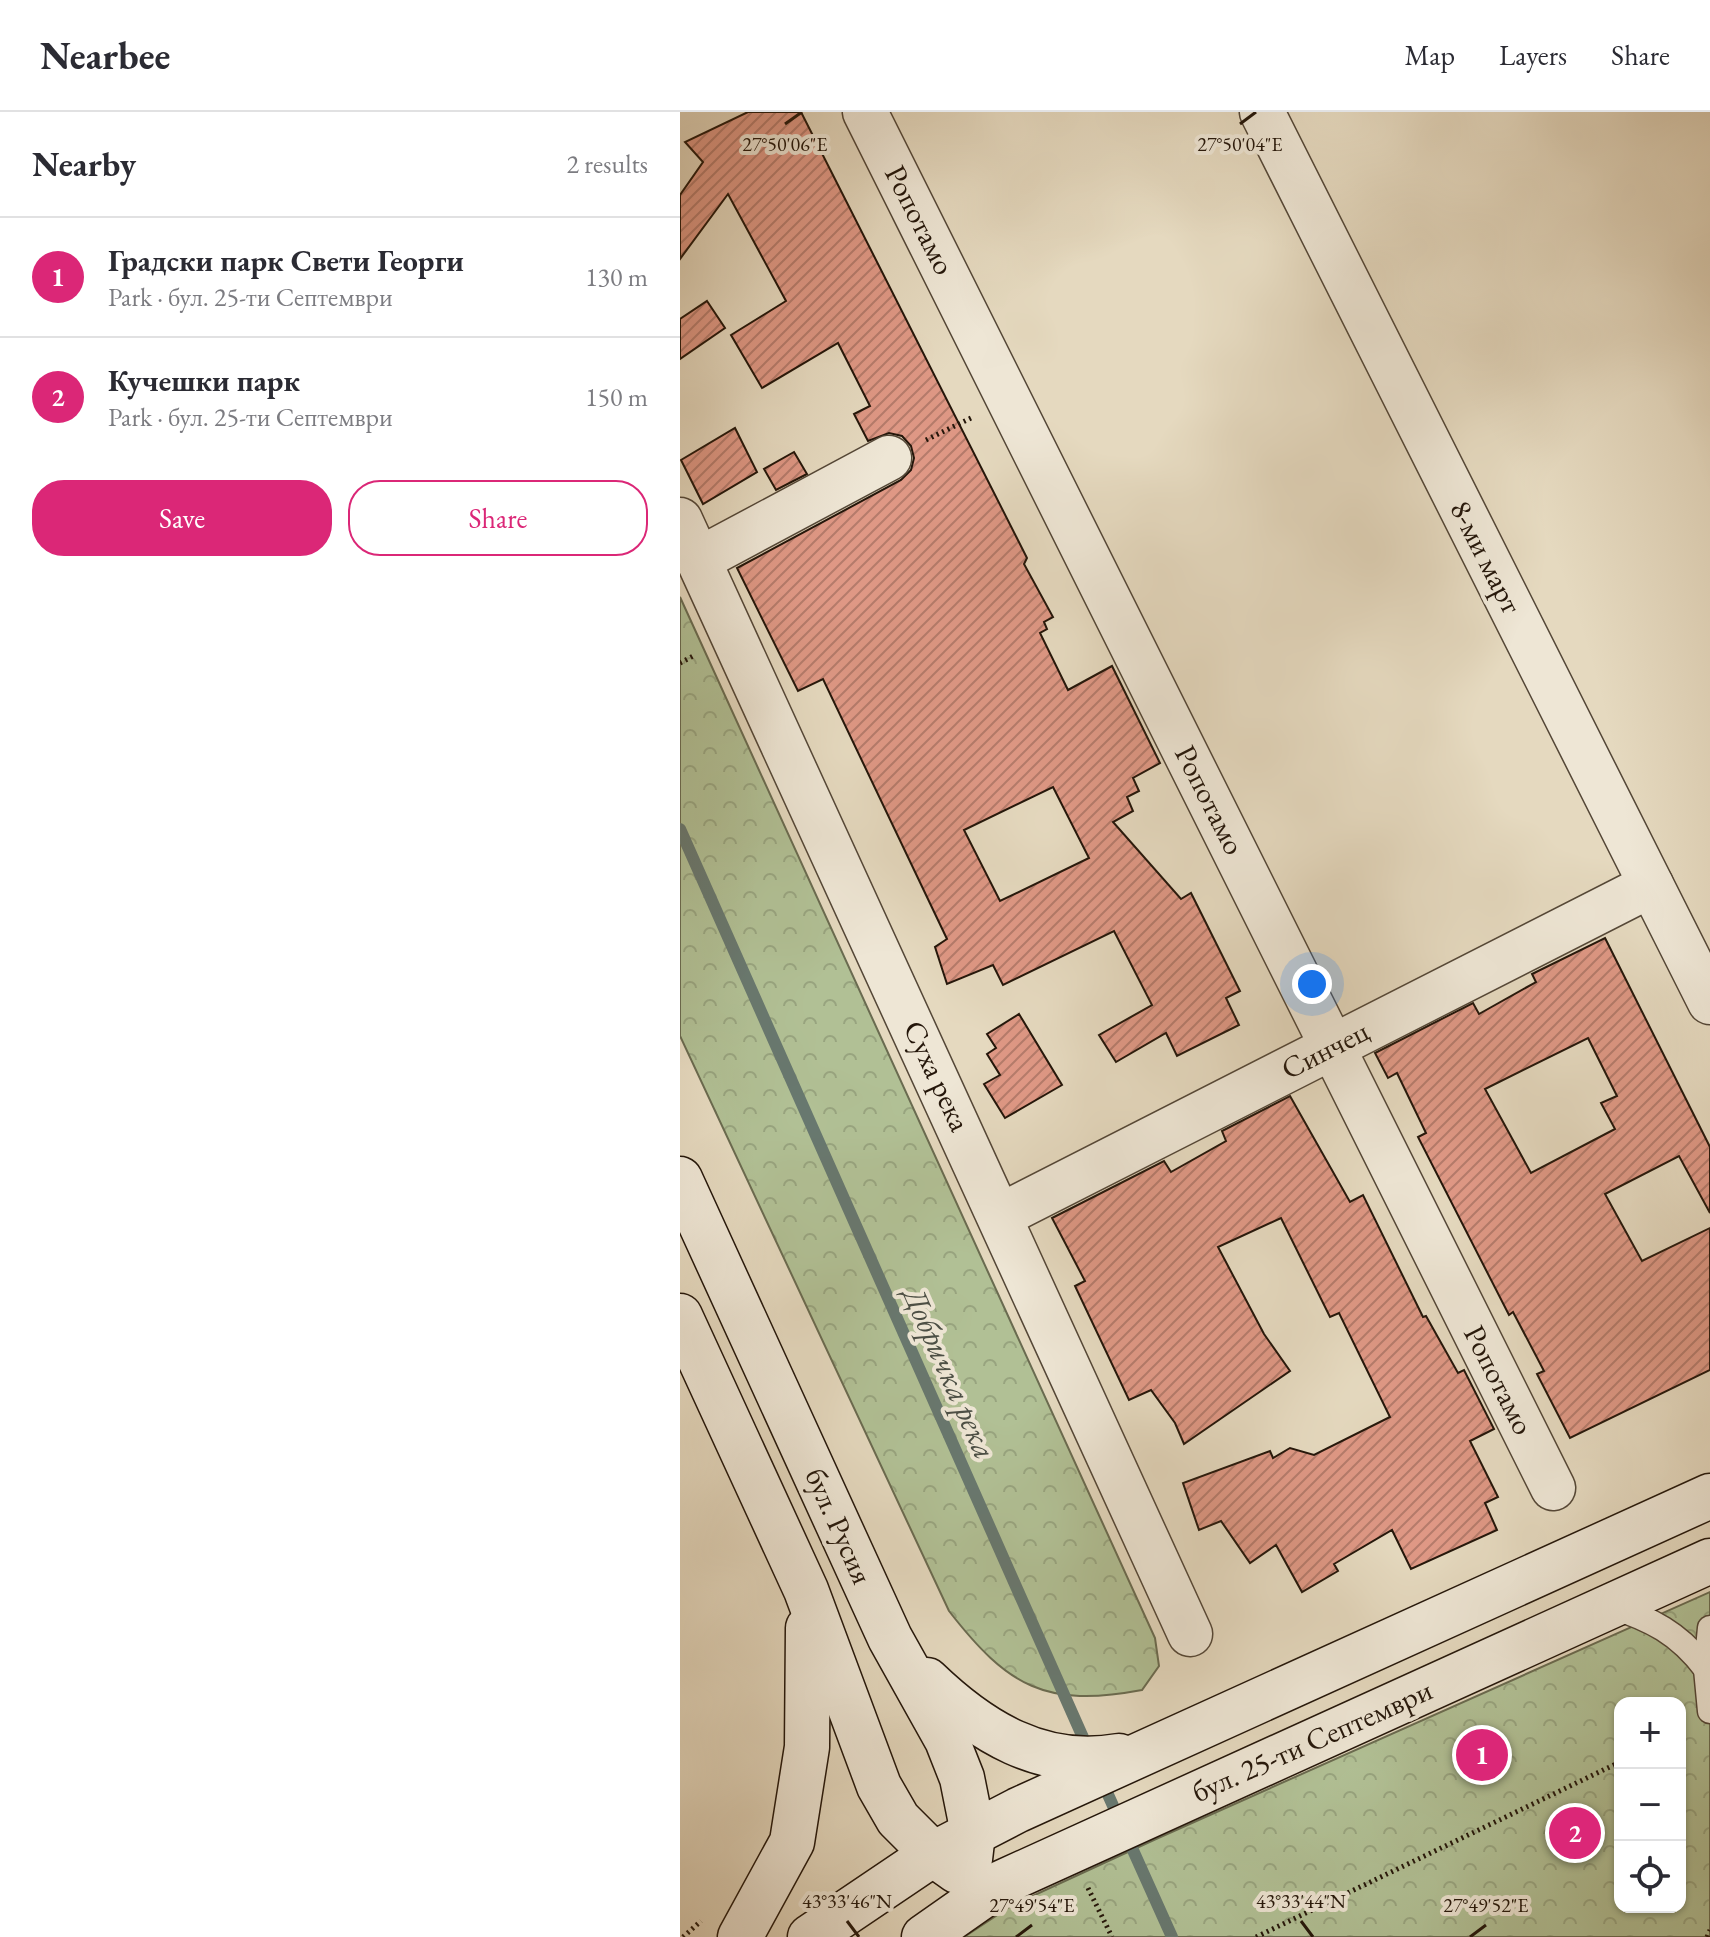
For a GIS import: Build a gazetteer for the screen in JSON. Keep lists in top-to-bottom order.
{
  "streets": {
    "street": [
      "Ропотамо",
      "8-ми март",
      "Синчец",
      "Суха река",
      "бул. Русия",
      "бул. 25-ти Септември"
    ]
  },
  "crossings": [
    ["Ропотамо", "Синчец"],
    ["8-ми март", "Синчец"],
    ["Синчец", "Суха река"],
    ["бул. Русия", "бул. 25-ти Септември"]
  ],
  "water": ["Добричка река"],
  "page": {
    "header": "Nearbee",
    "nav": ["Map", "Layers", "Share"],
    "heading": ["Nearby", "2 results"],
    "list": [
      {
        "mark": "1",
        "name": "Градски парк Свети Георги",
        "note": "Park · бул. 25-ти Септември",
        "value": "130 m"
      },
      {
        "mark": "2",
        "name": "Кучешки парк",
        "note": "Park · бул. 25-ти Септември",
        "value": "150 m"
      }
    ],
    "buttons": ["Save", "Share"],
    "map_buttons": ["+", "−"],
    "pins": ["1", "2"]
  },
  "coordinates": [
    "27°50'06\"E",
    "27°50'04\"E",
    "43°33'46\"N",
    "43°33'44\"N",
    "27°49'54\"E",
    "27°49'52\"E"
  ]
}
